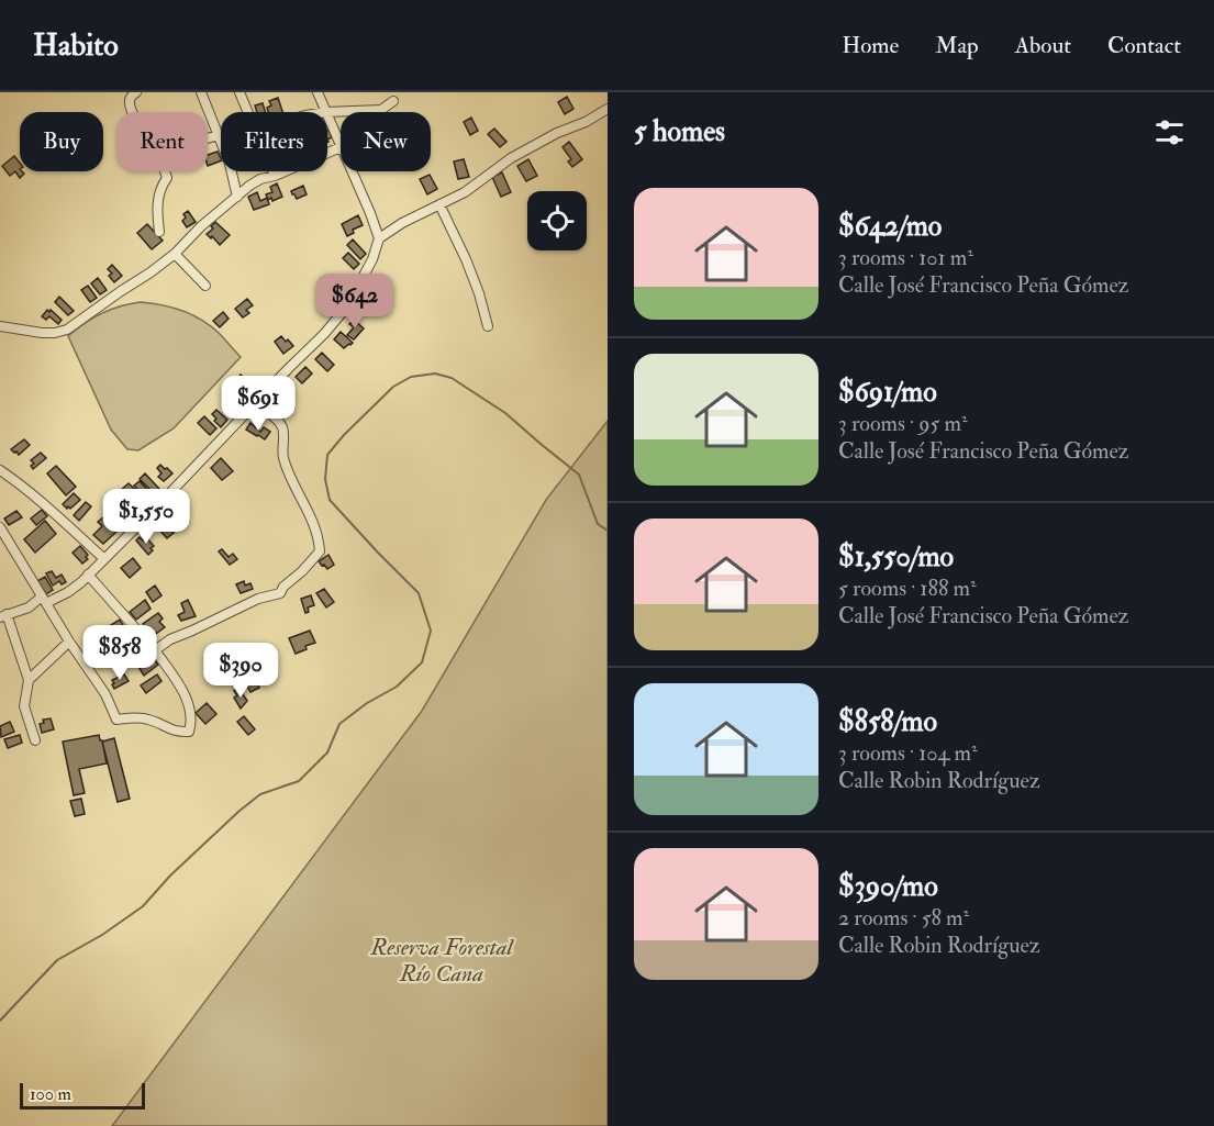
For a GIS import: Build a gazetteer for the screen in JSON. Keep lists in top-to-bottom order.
{
  "parks": ["Reserva Forestal Río Cana"],
  "scale_bar": "100 m",
  "page": {
    "header": "Habito",
    "nav": [
      "Home",
      "Map",
      "About",
      "Contact"
    ],
    "heading": "5 homes",
    "chip": [
      "Buy",
      "Rent",
      "Filters",
      "New"
    ],
    "list": [
      {
        "name": "$642/mo",
        "note": "3 rooms · 101 m² · Calle José Francisco Peña Gómez"
      },
      {
        "name": "$691/mo",
        "note": "3 rooms · 95 m² · Calle José Francisco Peña Gómez"
      },
      {
        "name": "$1,550/mo",
        "note": "5 rooms · 188 m² · Calle José Francisco Peña Gómez"
      },
      {
        "name": "$858/mo",
        "note": "3 rooms · 104 m² · Calle Robin Rodríguez"
      },
      {
        "name": "$390/mo",
        "note": "2 rooms · 58 m² · Calle Robin Rodríguez"
      }
    ],
    "price": [
      "$642",
      "$691",
      "$1,550",
      "$858",
      "$390"
    ],
    "scale": "100 m"
  }
}
